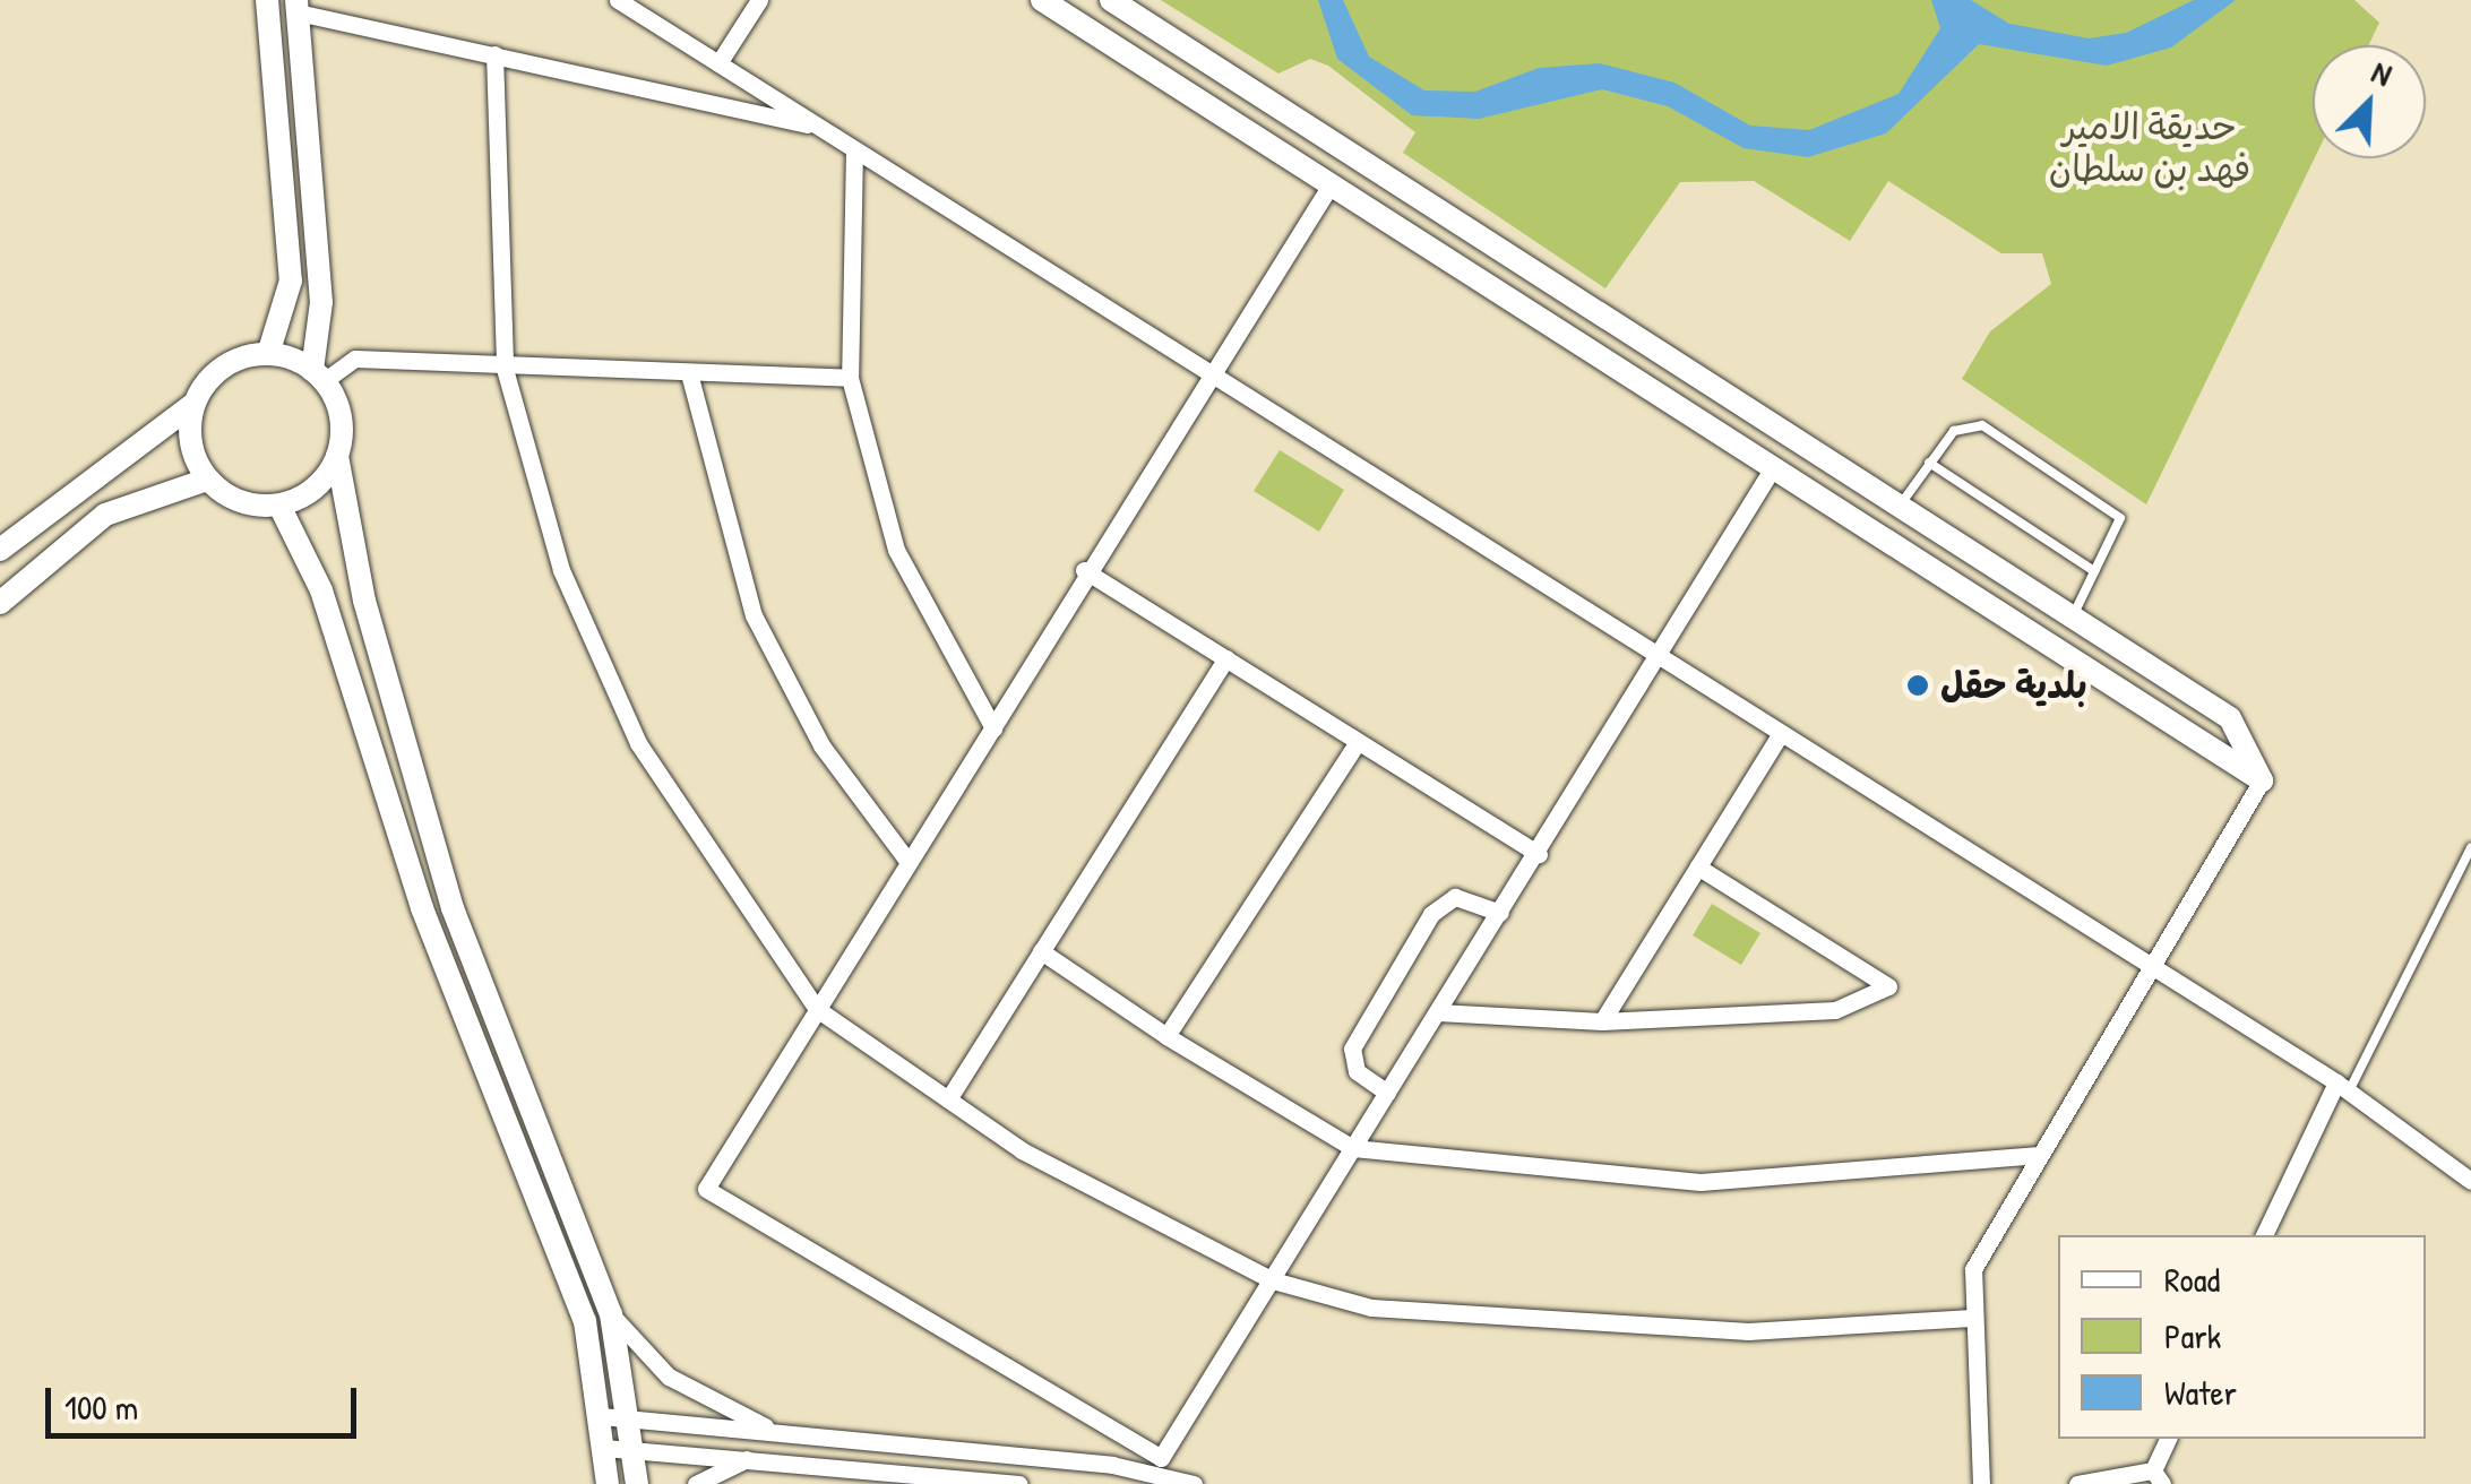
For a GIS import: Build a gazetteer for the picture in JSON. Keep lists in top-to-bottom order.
{
  "parks": ["حديقة الامير فهد بن سلطان"],
  "places": ["بلدية حقل"],
  "legend": ["Road", "Park", "Water"],
  "scale_bar": "100 m",
  "north": "top right"
}
